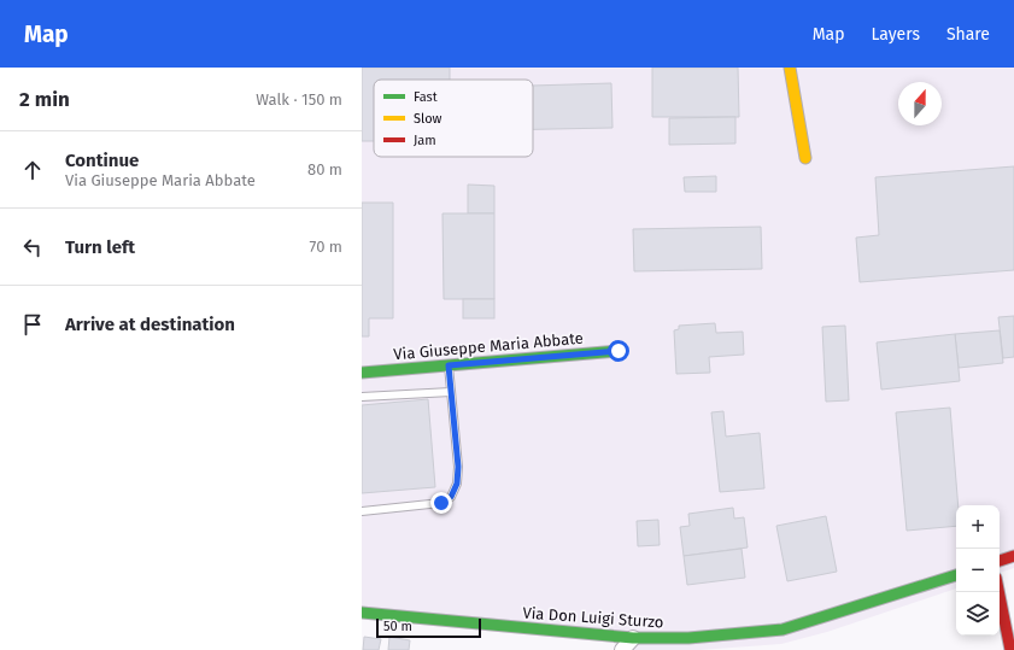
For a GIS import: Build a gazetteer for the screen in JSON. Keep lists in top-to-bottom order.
{
  "streets": {
    "street": ["Via Giuseppe Maria Abbate", "Via Don Luigi Sturzo"]
  },
  "legend": ["Fast", "Slow", "Jam"],
  "scale_bar": "50 m",
  "north": "top",
  "page": {
    "header": "Map",
    "nav": ["Map", "Layers", "Share"],
    "heading": ["2 min", "Walk · 150 m"],
    "list": [
      ["Continue", "Via Giuseppe Maria Abbate", "80 m"],
      ["Turn left", "70 m"],
      "Arrive at destination"
    ],
    "map_buttons": ["+", "−"],
    "scale": "50 m"
  }
}
